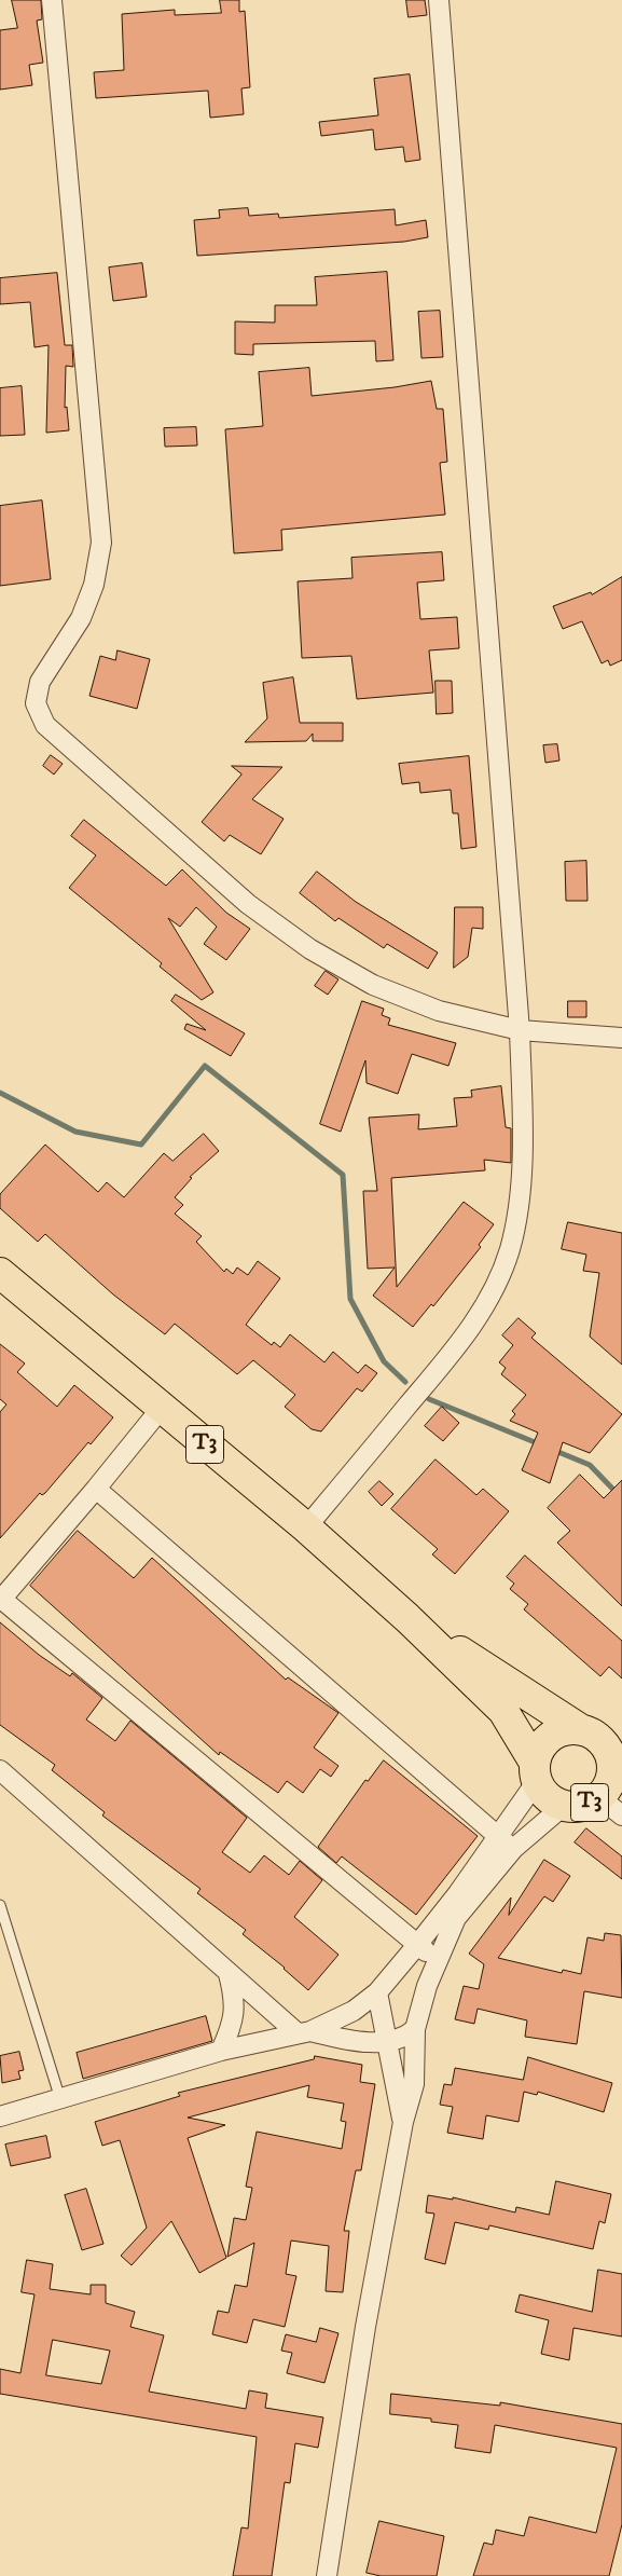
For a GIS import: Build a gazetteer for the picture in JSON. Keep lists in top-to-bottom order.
{
  "streets": {
    "highway": ["T3"]
  }
}
